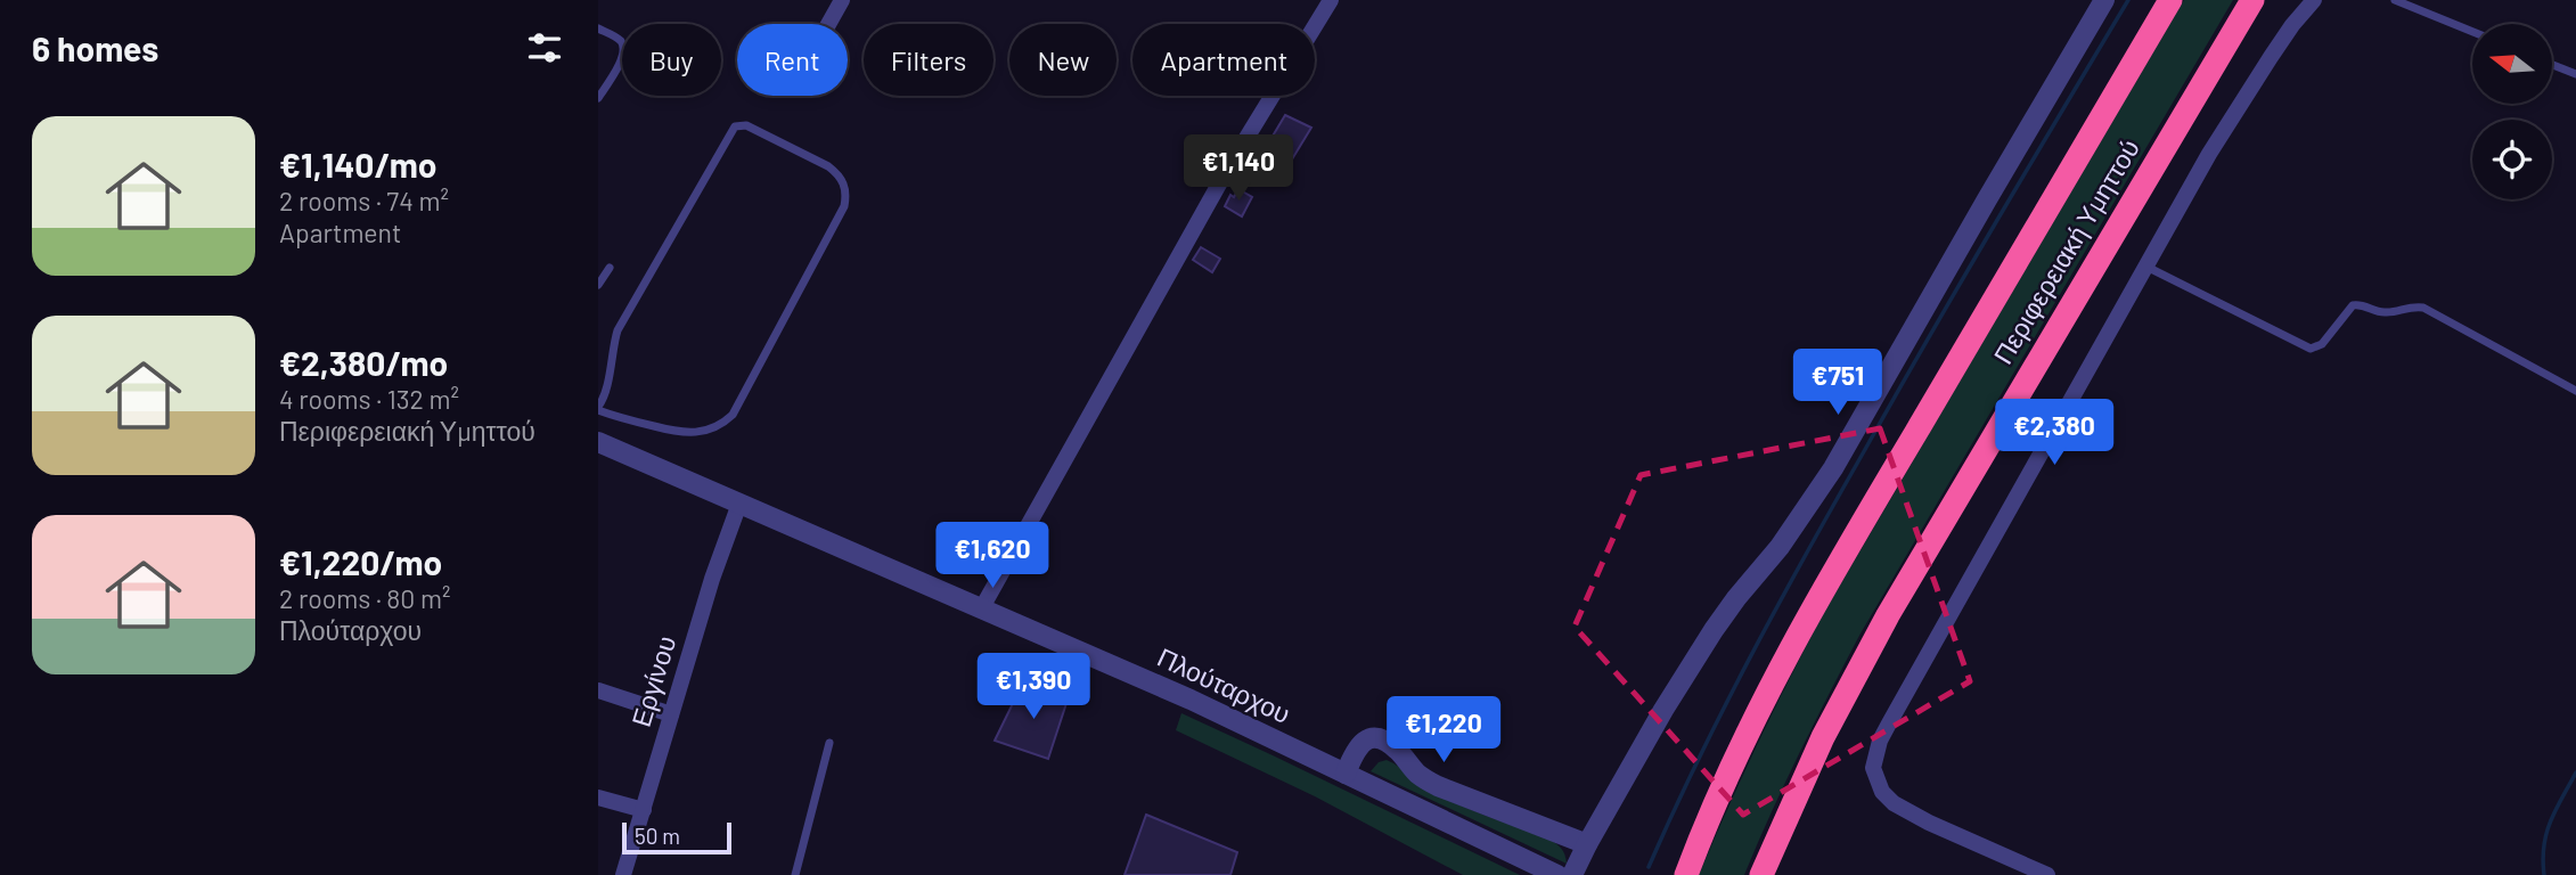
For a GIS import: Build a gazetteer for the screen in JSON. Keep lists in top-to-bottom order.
{
  "streets": {
    "highway": ["Περιφερειακή Υμηττού"],
    "street": ["Εργίνου", "Πλούταρχου"]
  },
  "crossings": [
    ["Εργίνου", "Πλούταρχου"]
  ],
  "scale_bar": "50 m",
  "north": "left",
  "page": {
    "heading": "6 homes",
    "chip": [
      "Buy",
      "Rent",
      "Filters",
      "New",
      "Apartment"
    ],
    "list": [
      {
        "name": "€1,140/mo",
        "note": "2 rooms · 74 m² · Apartment"
      },
      {
        "name": "€2,380/mo",
        "note": "4 rooms · 132 m² · Περιφερειακή Υμηττού"
      },
      {
        "name": "€1,220/mo",
        "note": "2 rooms · 80 m² · Πλούταρχου"
      }
    ],
    "price": [
      "€1,140",
      "€751",
      "€2,380",
      "€1,620",
      "€1,390",
      "€1,220"
    ],
    "scale": "50 m"
  }
}
